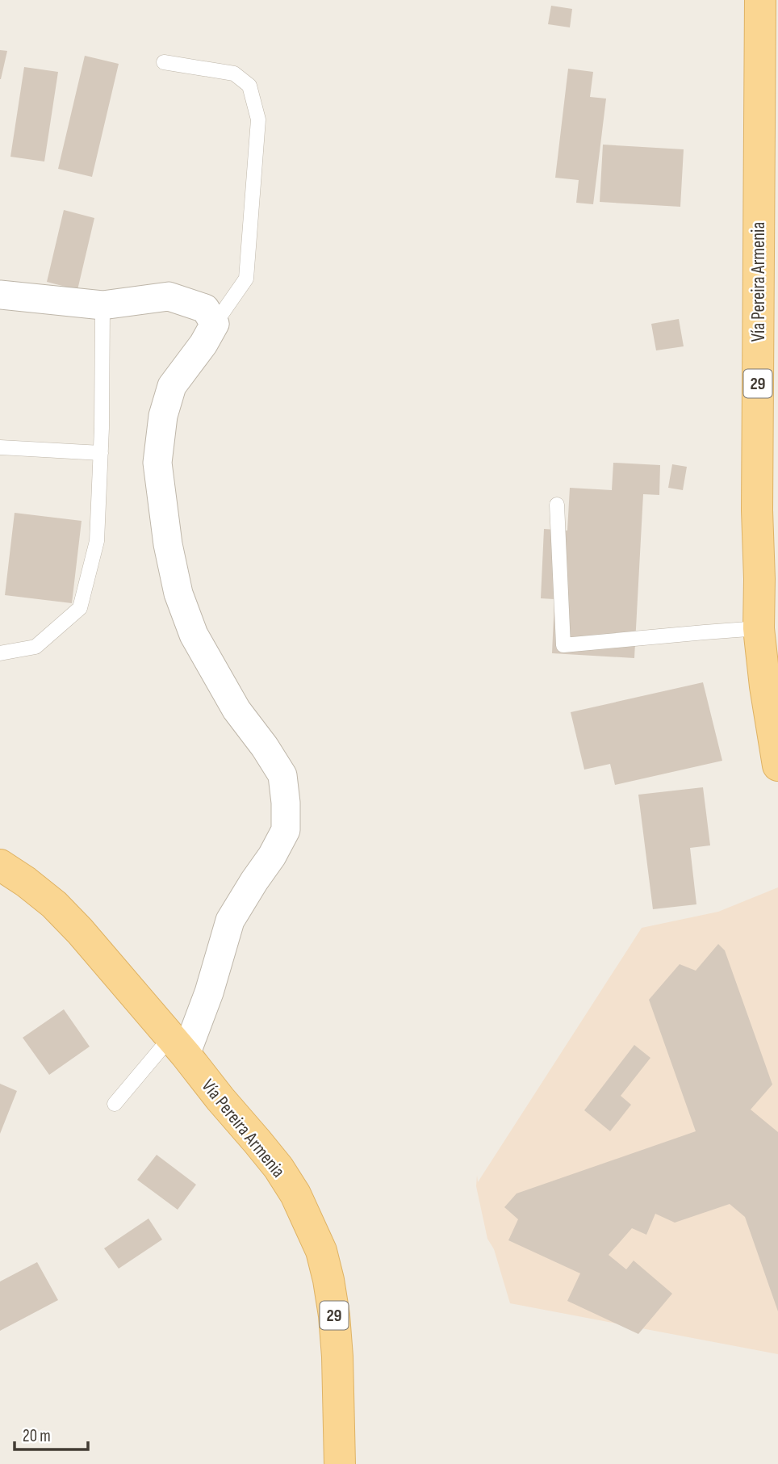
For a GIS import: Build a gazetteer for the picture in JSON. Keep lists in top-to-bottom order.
{
  "streets": {
    "main road": ["Vía Pereira Armenia", "29"]
  },
  "scale_bar": "20 m"
}
